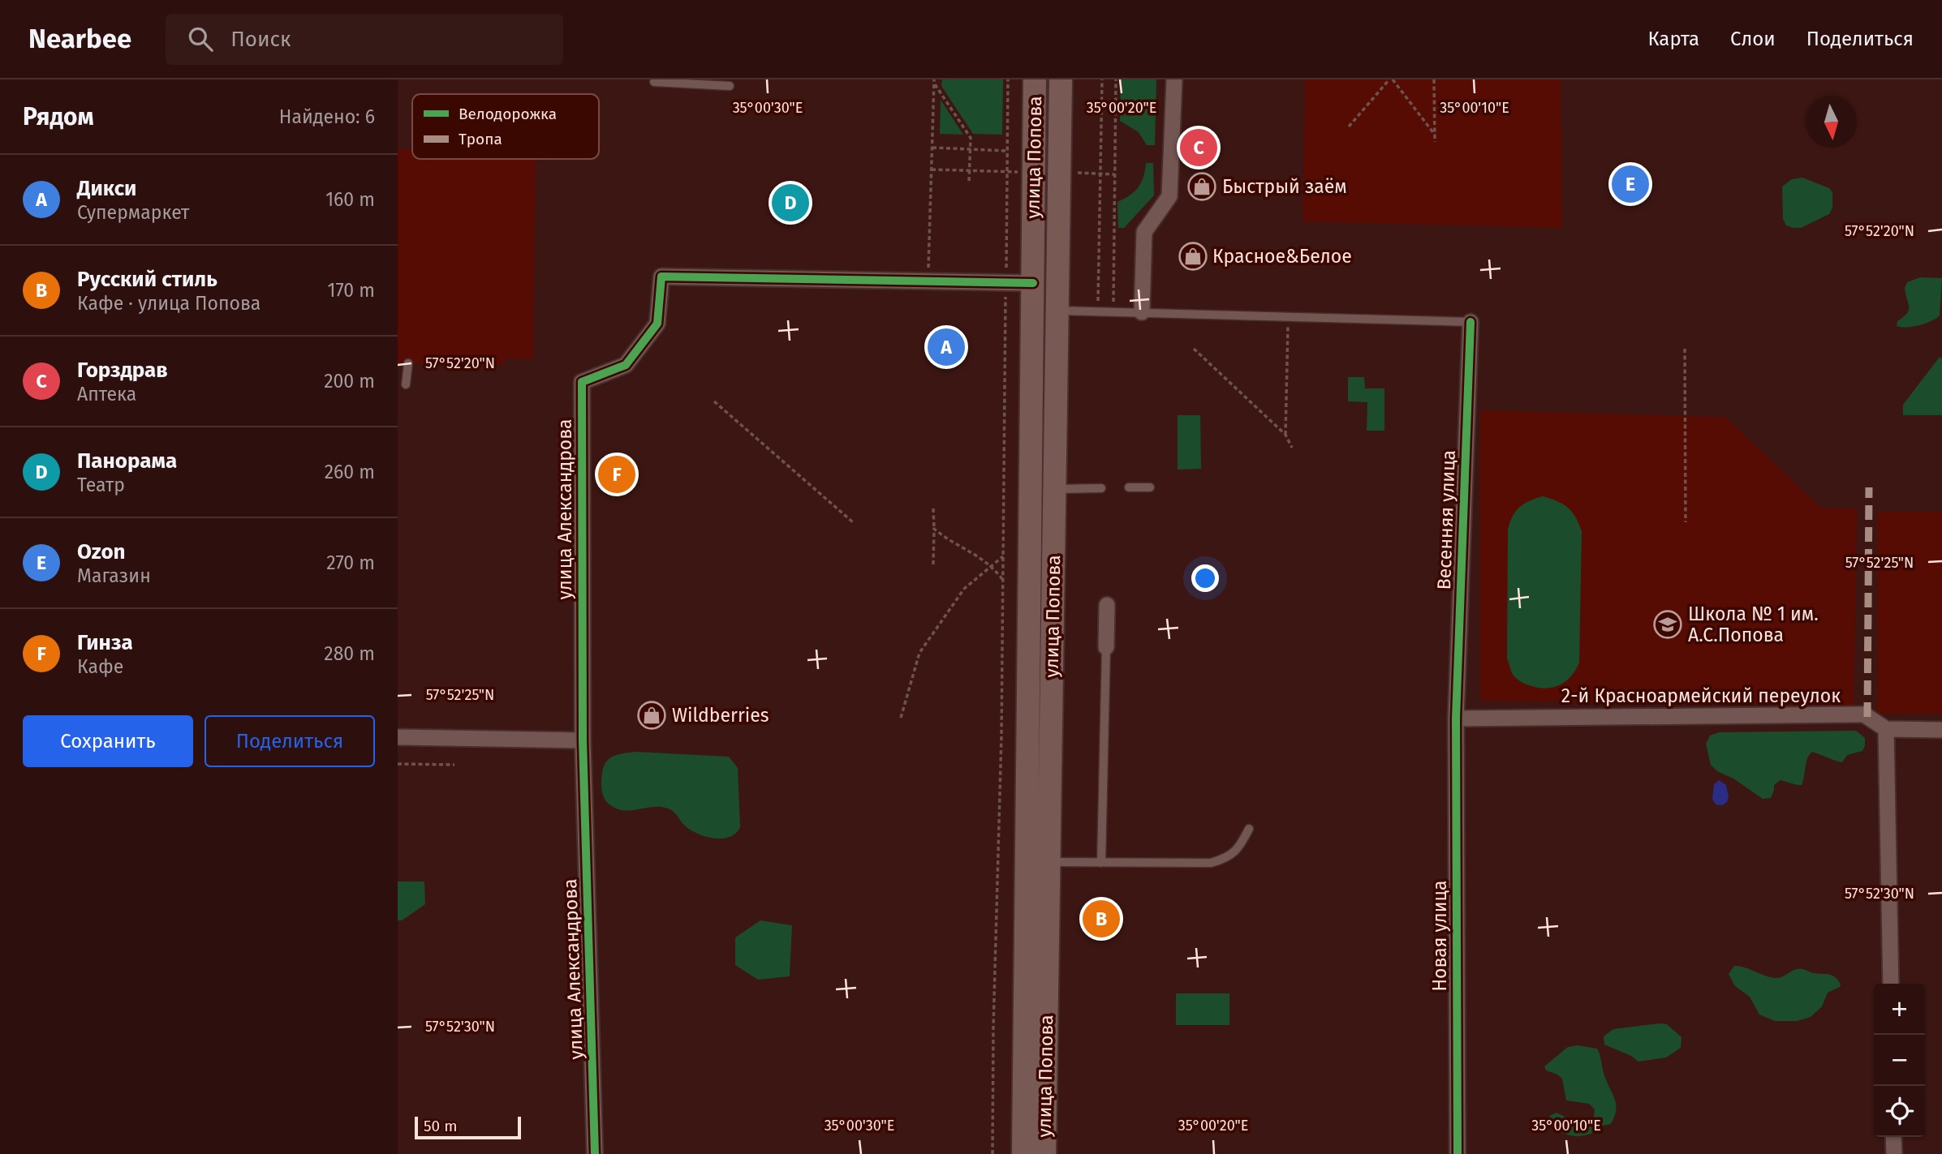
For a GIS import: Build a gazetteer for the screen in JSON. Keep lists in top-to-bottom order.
{
  "streets": {
    "main road": ["улица Попова"],
    "street": [
      "улица Александрова",
      "Весенняя улица",
      "2-й Красноармейский переулок",
      "Новая улица"
    ]
  },
  "crossings": [
    ["улица Попова", "улица Александрова"],
    ["Весенняя улица", "2-й Красноармейский переулок"],
    ["Весенняя улица", "Новая улица"],
    ["2-й Красноармейский переулок", "Новая улица"]
  ],
  "places": {
    "shop": ["Быстрый заём", "Красное&Белое", "Wildberries"],
    "school or university": ["Школа № 1 им. А.С.Попова"]
  },
  "legend": ["Велодорожка", "Тропа"],
  "scale_bar": "50 m",
  "north": "bottom",
  "page": {
    "header": "Nearbee",
    "search": "Поиск",
    "nav": ["Карта", "Слои", "Поделиться"],
    "heading": ["Рядом", "Найдено: 6"],
    "pins": [
      "C",
      "E",
      "D",
      "A",
      "F",
      "B"
    ],
    "list": [
      {
        "mark": "A",
        "name": "Дикси",
        "note": "Супермаркет",
        "value": "160 m"
      },
      {
        "mark": "B",
        "name": "Русский стиль",
        "note": "Кафе · улица Попова",
        "value": "170 m"
      },
      {
        "mark": "C",
        "name": "Горздрав",
        "note": "Аптека",
        "value": "200 m"
      },
      {
        "mark": "D",
        "name": "Панорама",
        "note": "Театр",
        "value": "260 m"
      },
      {
        "mark": "E",
        "name": "Ozon",
        "note": "Магазин",
        "value": "270 m"
      },
      {
        "mark": "F",
        "name": "Гинза",
        "note": "Кафе",
        "value": "280 m"
      }
    ],
    "buttons": ["Сохранить", "Поделиться"],
    "map_buttons": ["+", "−"],
    "scale": "50 m"
  },
  "coordinates": [
    "35°00'30\"E",
    "35°00'20\"E",
    "35°00'10\"E",
    "57°52'20\"N",
    "57°52'25\"N",
    "57°52'30\"N"
  ]
}
